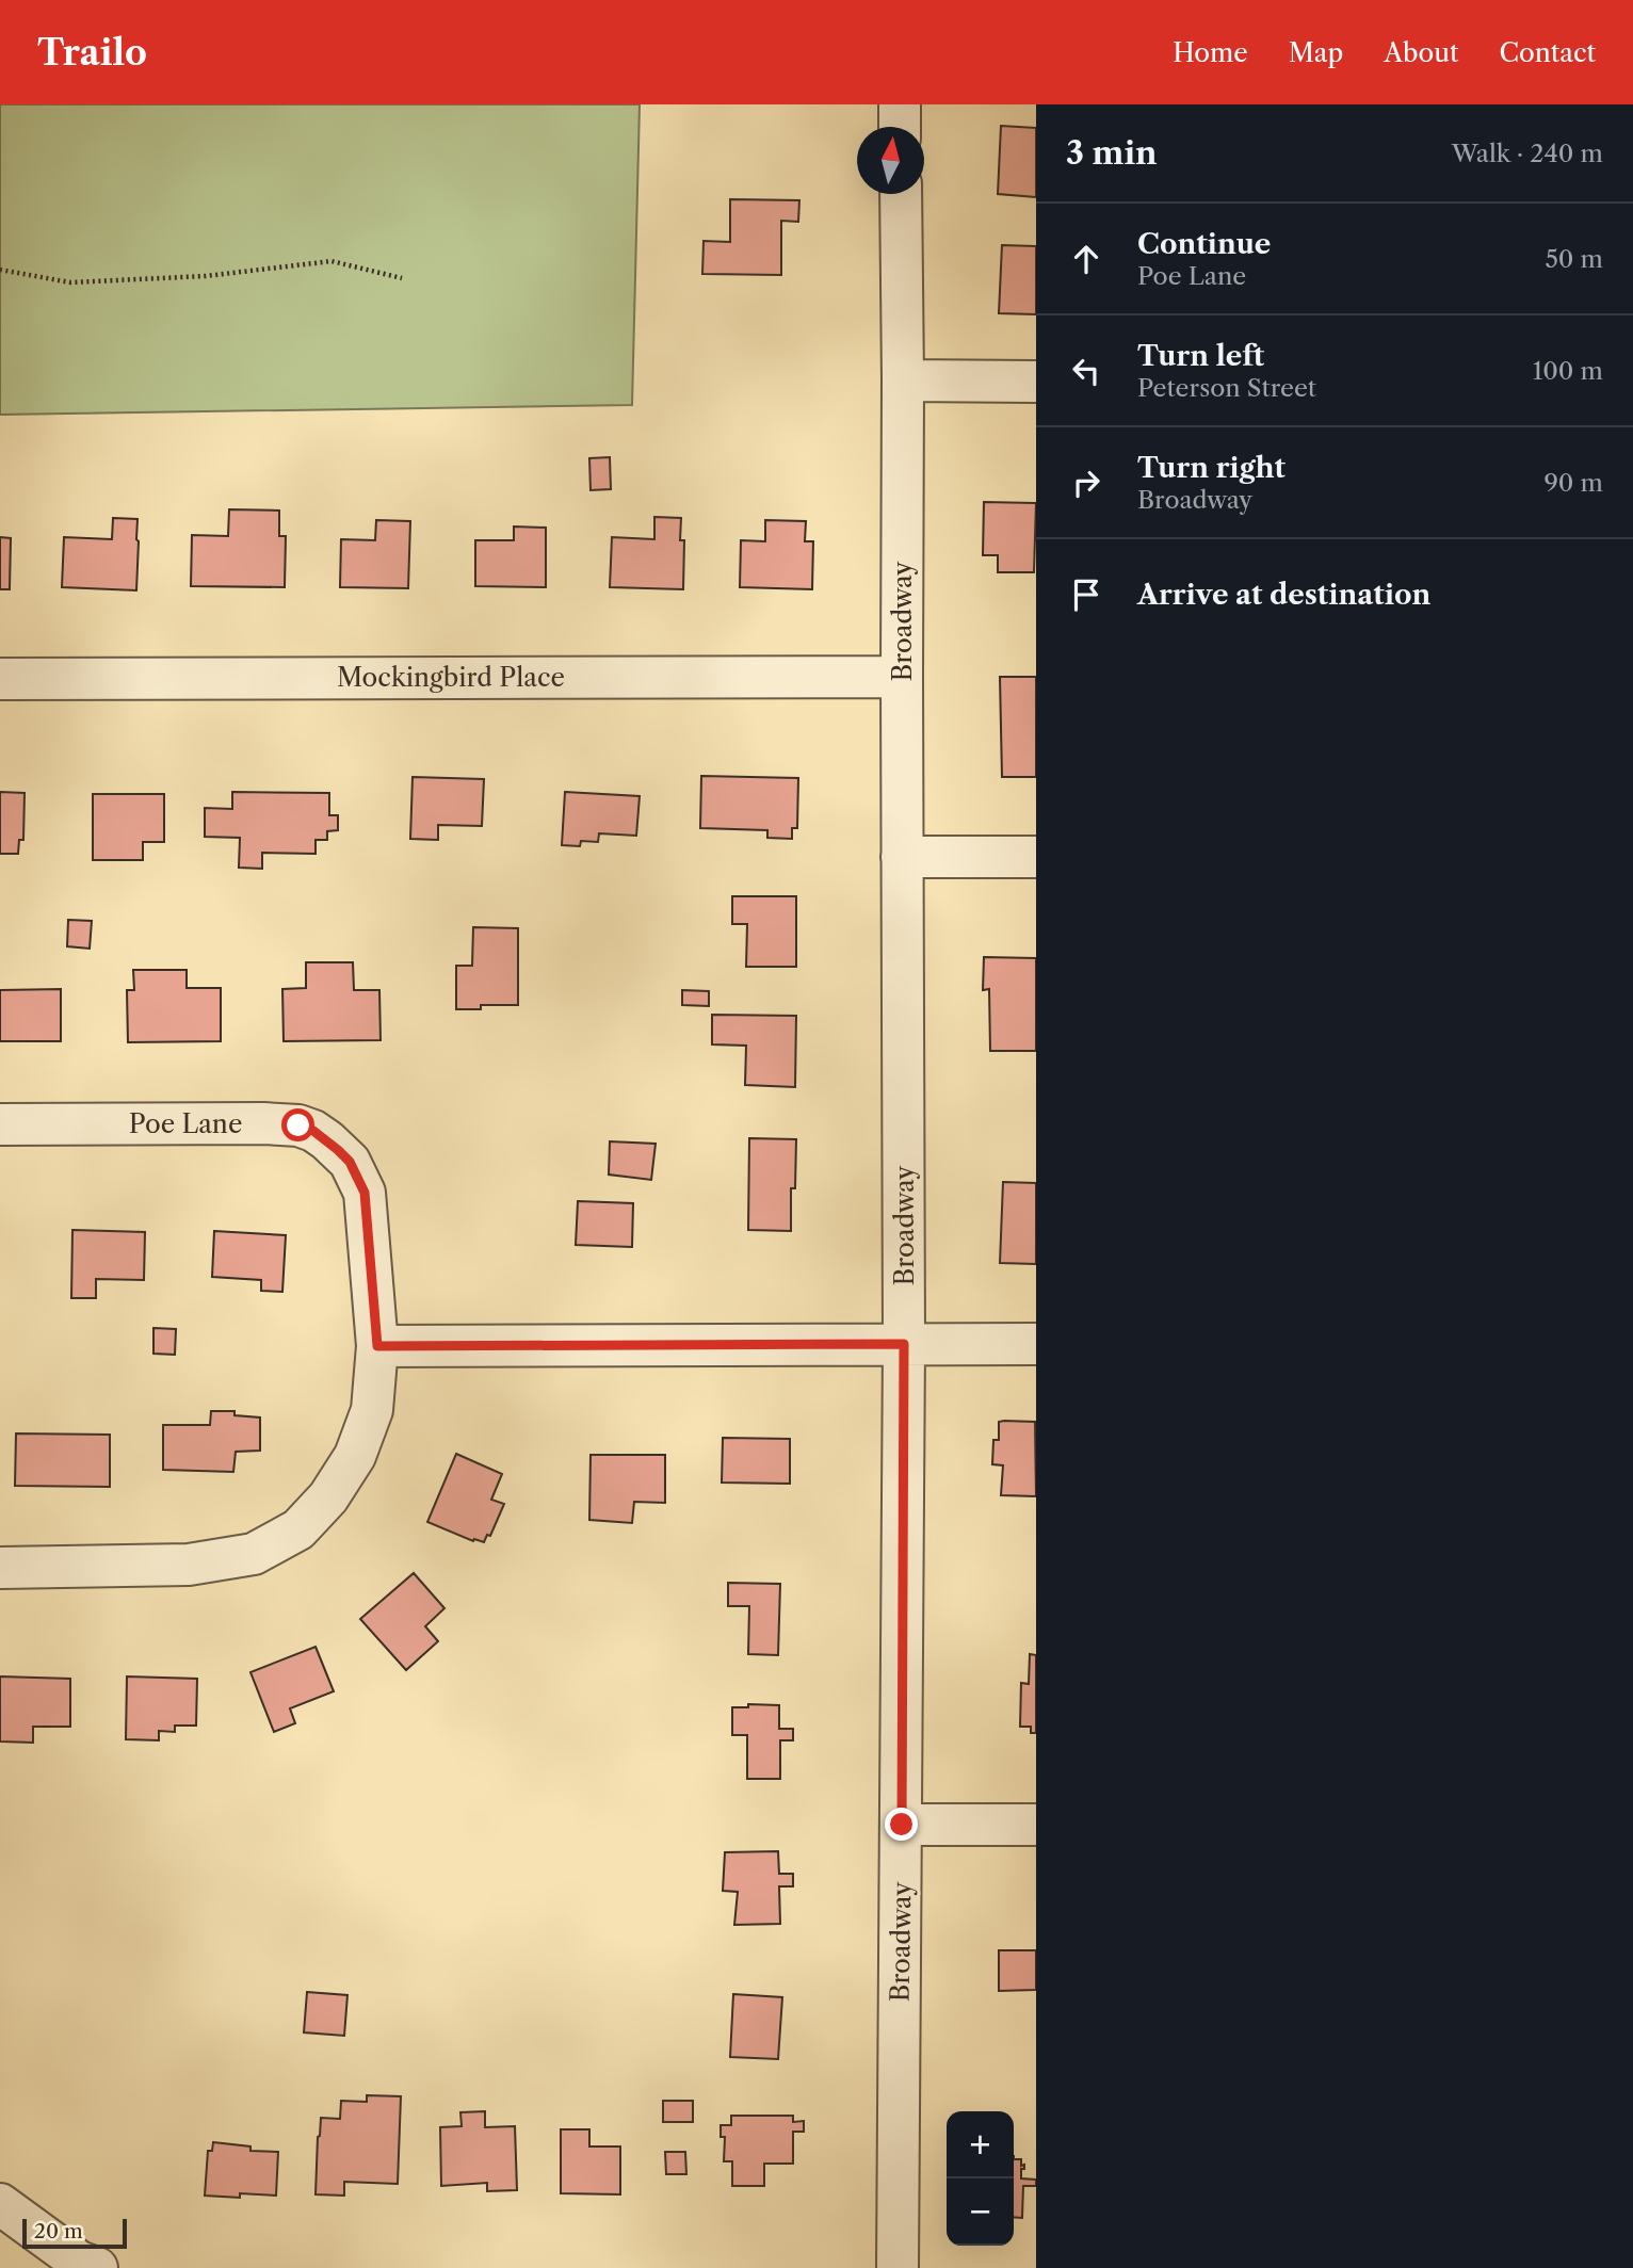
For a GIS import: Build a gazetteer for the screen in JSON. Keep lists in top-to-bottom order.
{
  "streets": {
    "street": ["Broadway", "Mockingbird Place", "Poe Lane"]
  },
  "crossings": [
    ["Broadway", "Mockingbird Place"]
  ],
  "scale_bar": "20 m",
  "north": "top",
  "page": {
    "header": "Trailo",
    "nav": [
      "Home",
      "Map",
      "About",
      "Contact"
    ],
    "heading": ["3 min", "Walk · 240 m"],
    "list": [
      ["Continue", "Poe Lane", "50 m"],
      ["Turn left", "Peterson Street", "100 m"],
      ["Turn right", "Broadway", "90 m"],
      "Arrive at destination"
    ],
    "map_buttons": ["+", "−"],
    "scale": "20 m"
  }
}
